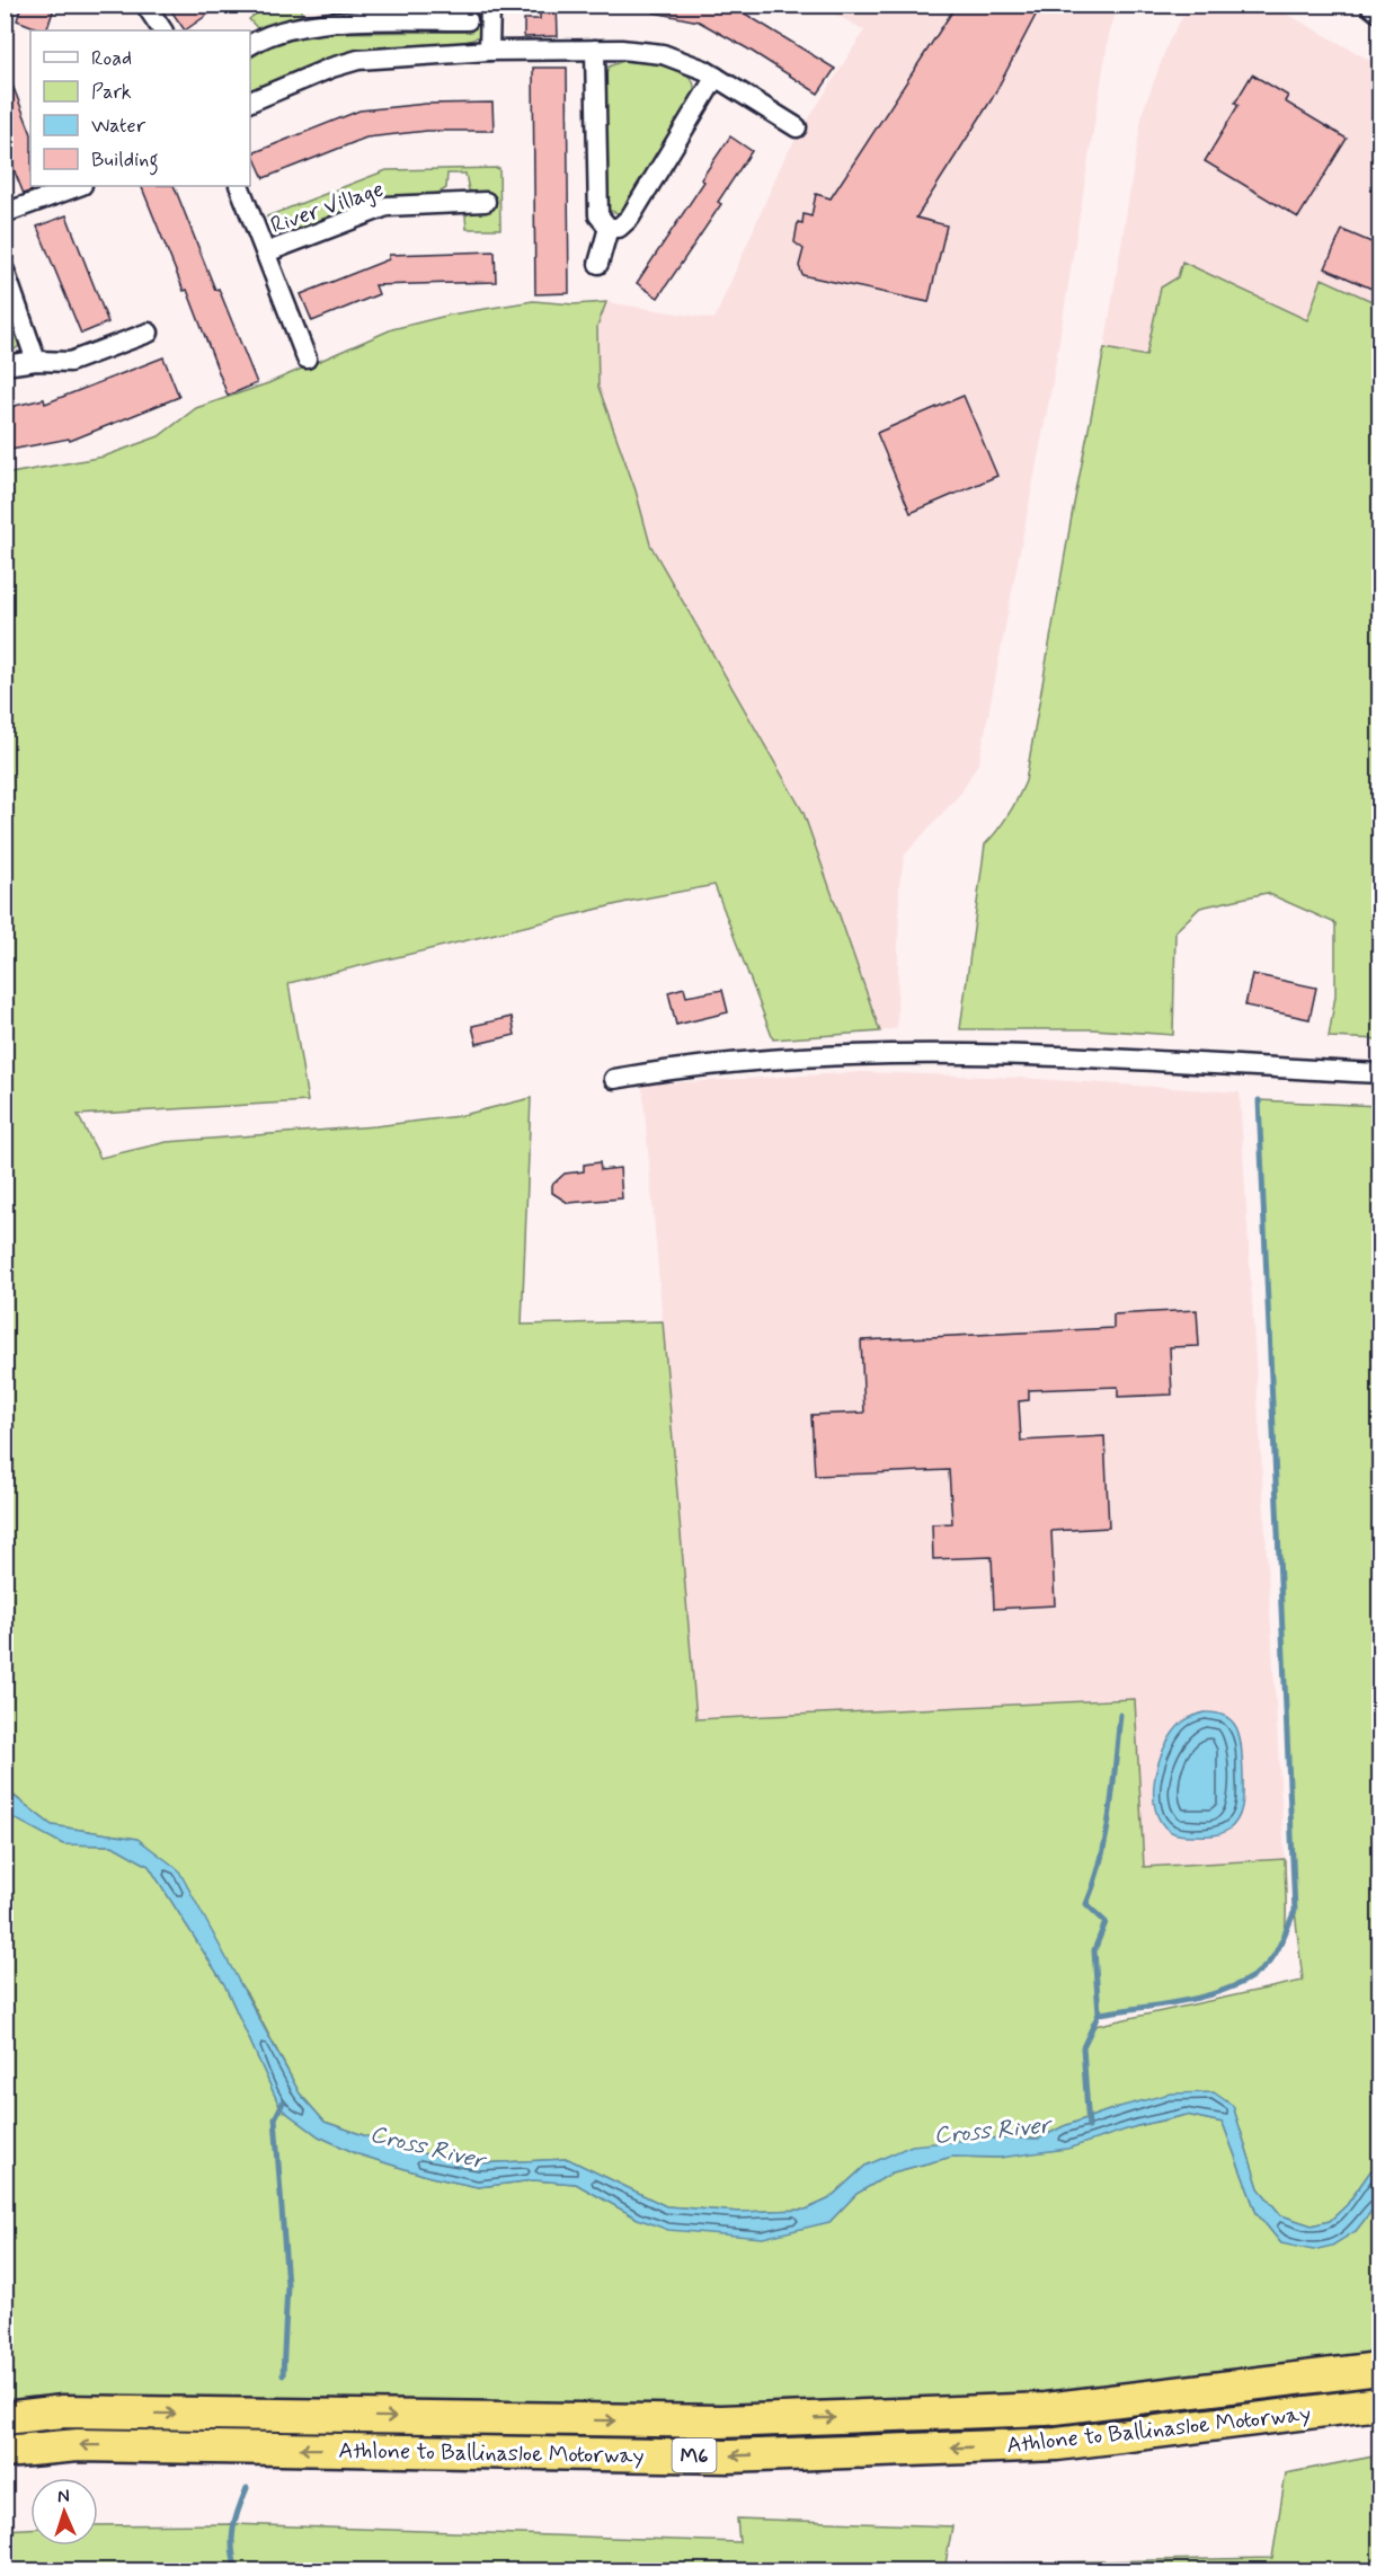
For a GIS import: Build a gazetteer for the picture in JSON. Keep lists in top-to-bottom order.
{
  "streets": {
    "highway": ["Athlone to Ballinasloe Motorway", "M6"],
    "street": ["River Village"]
  },
  "water": ["Cross River"],
  "legend": [
    "Road",
    "Park",
    "Water",
    "Building"
  ],
  "north": "top"
}
